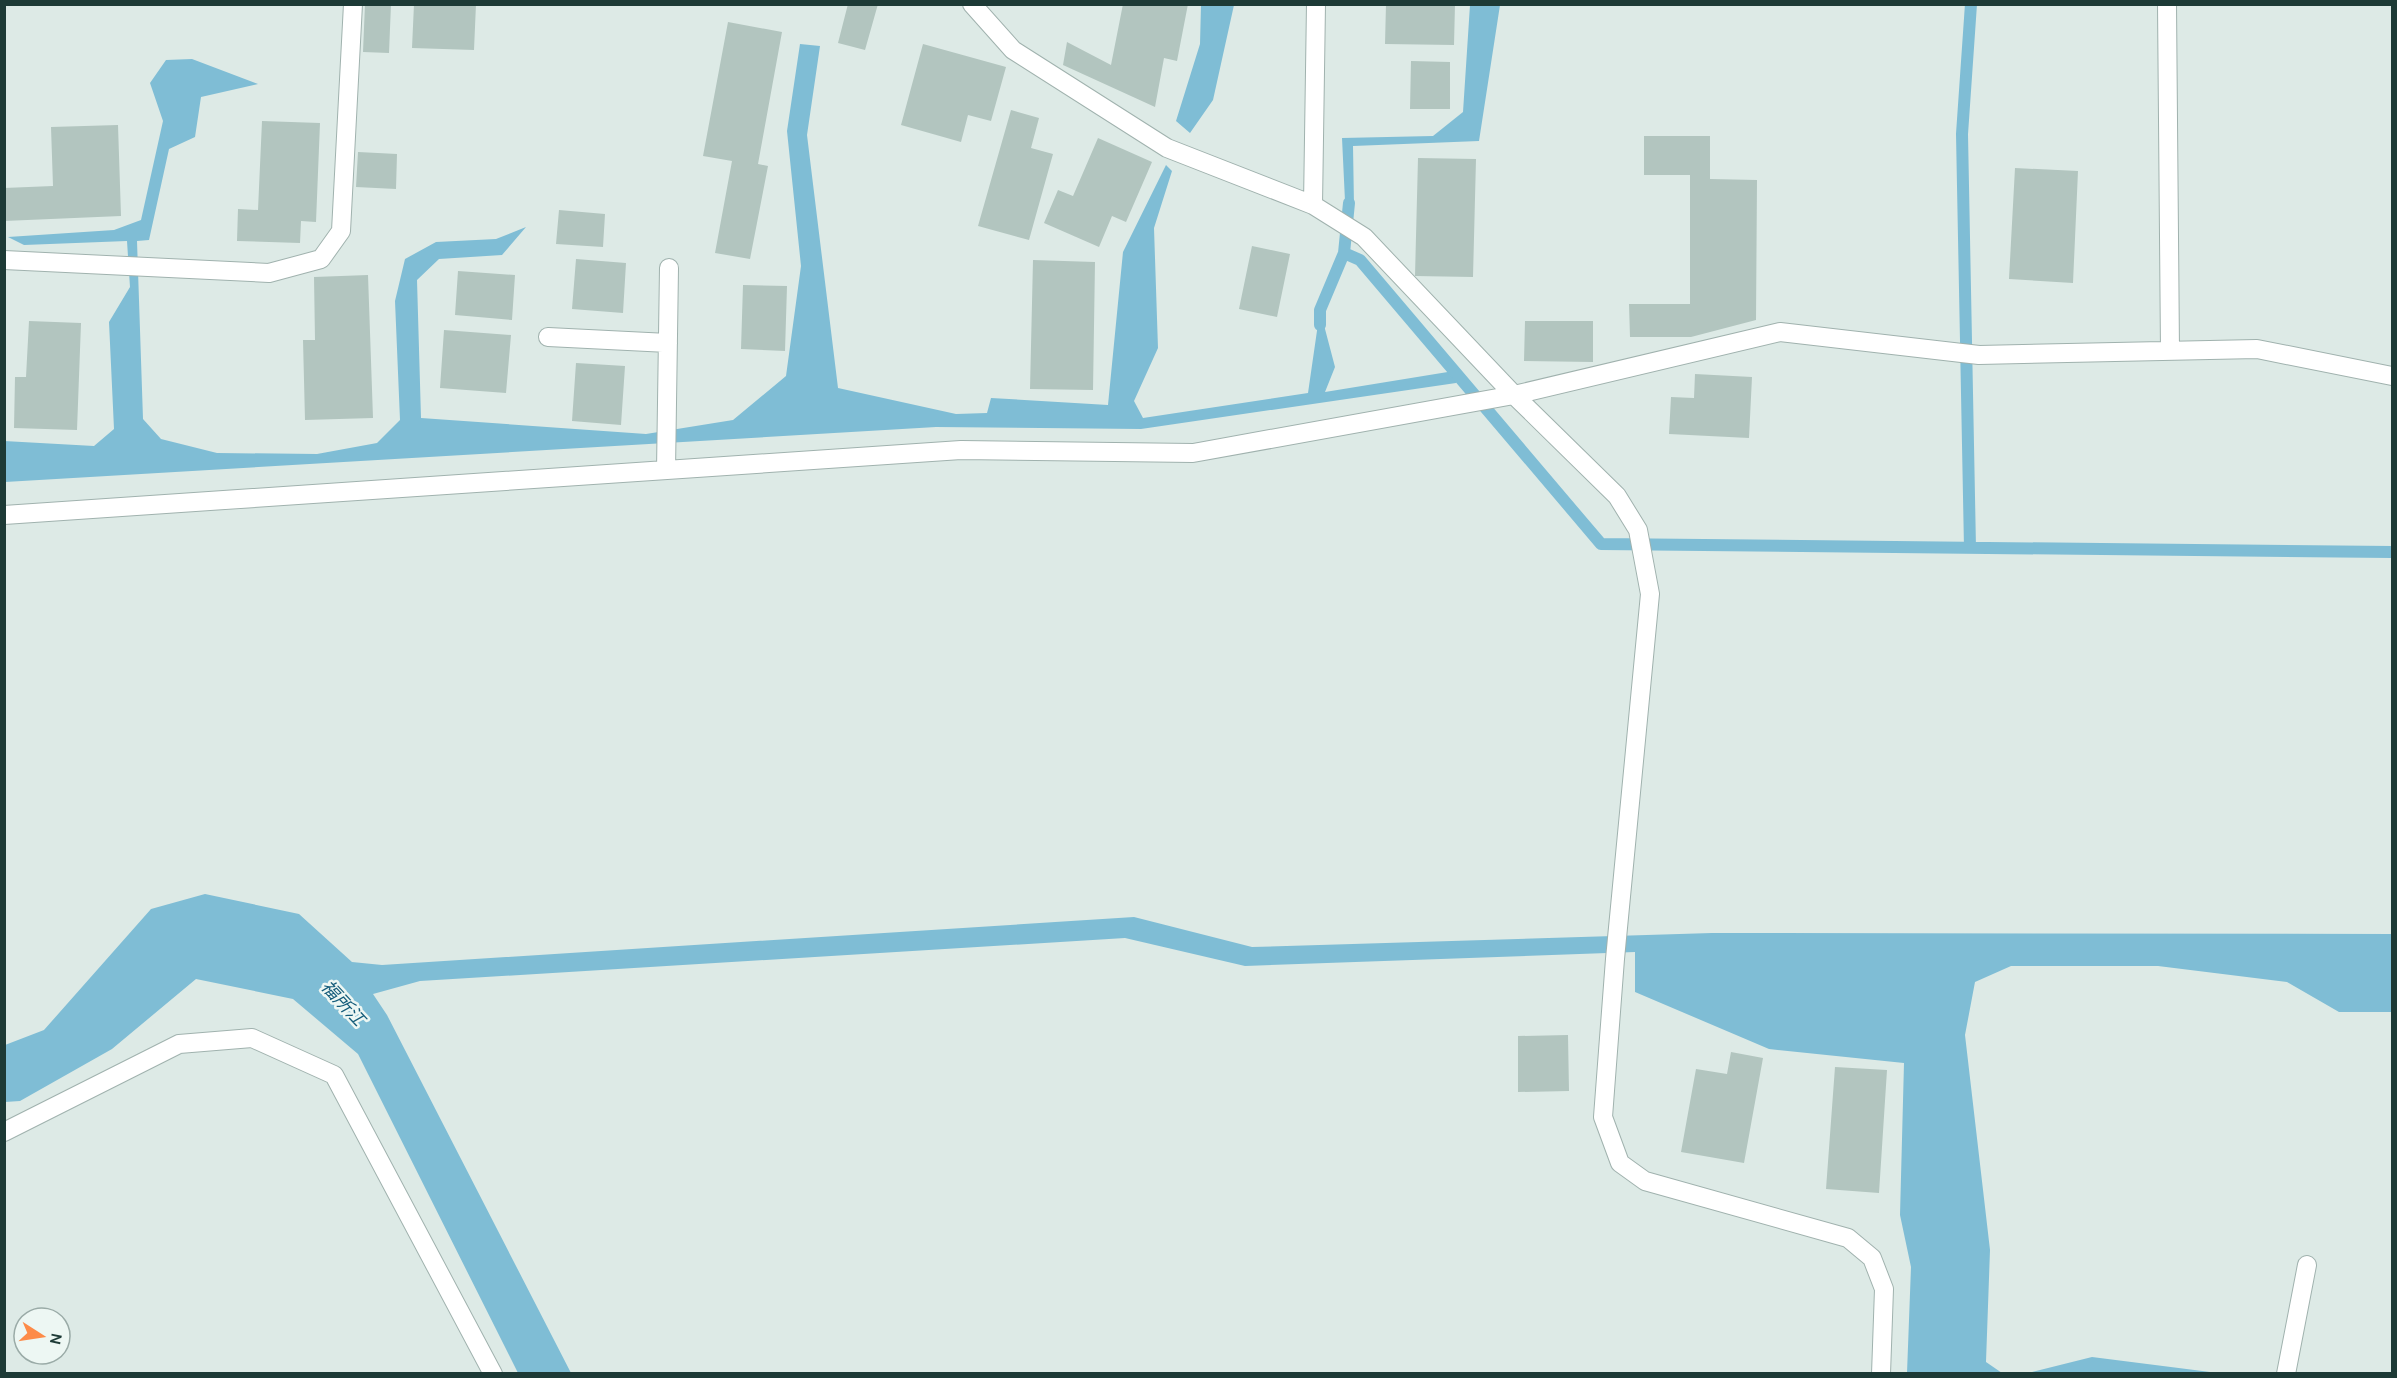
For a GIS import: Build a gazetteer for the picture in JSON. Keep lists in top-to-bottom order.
{
  "water": ["福所江"],
  "north": "right"
}
